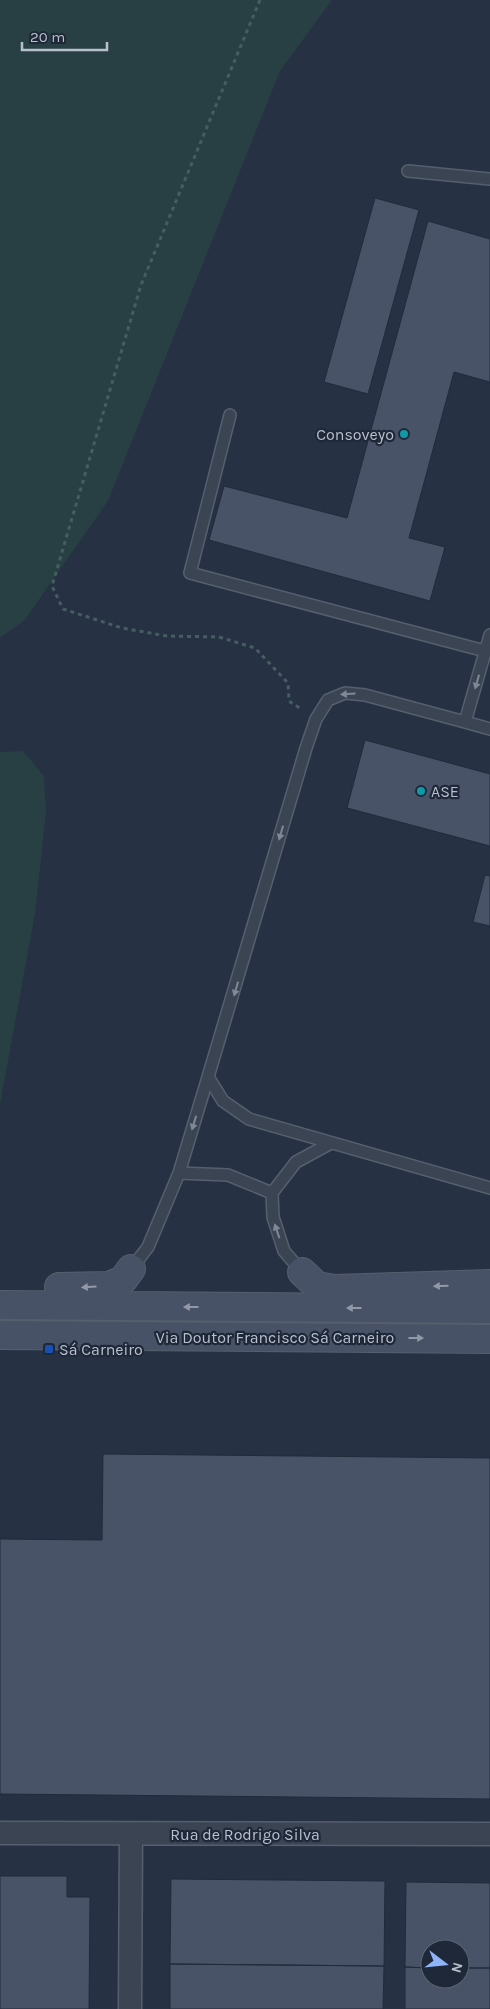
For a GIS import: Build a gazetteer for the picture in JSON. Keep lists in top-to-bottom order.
{
  "streets": {
    "main road": ["Via Doutor Francisco Sá Carneiro"],
    "street": ["Rua de Rodrigo Silva"]
  },
  "places": {
    "other": ["Consoveyo", "ASE"],
    "transit": ["Sá Carneiro"]
  },
  "scale_bar": "20 m",
  "north": "right"
}
